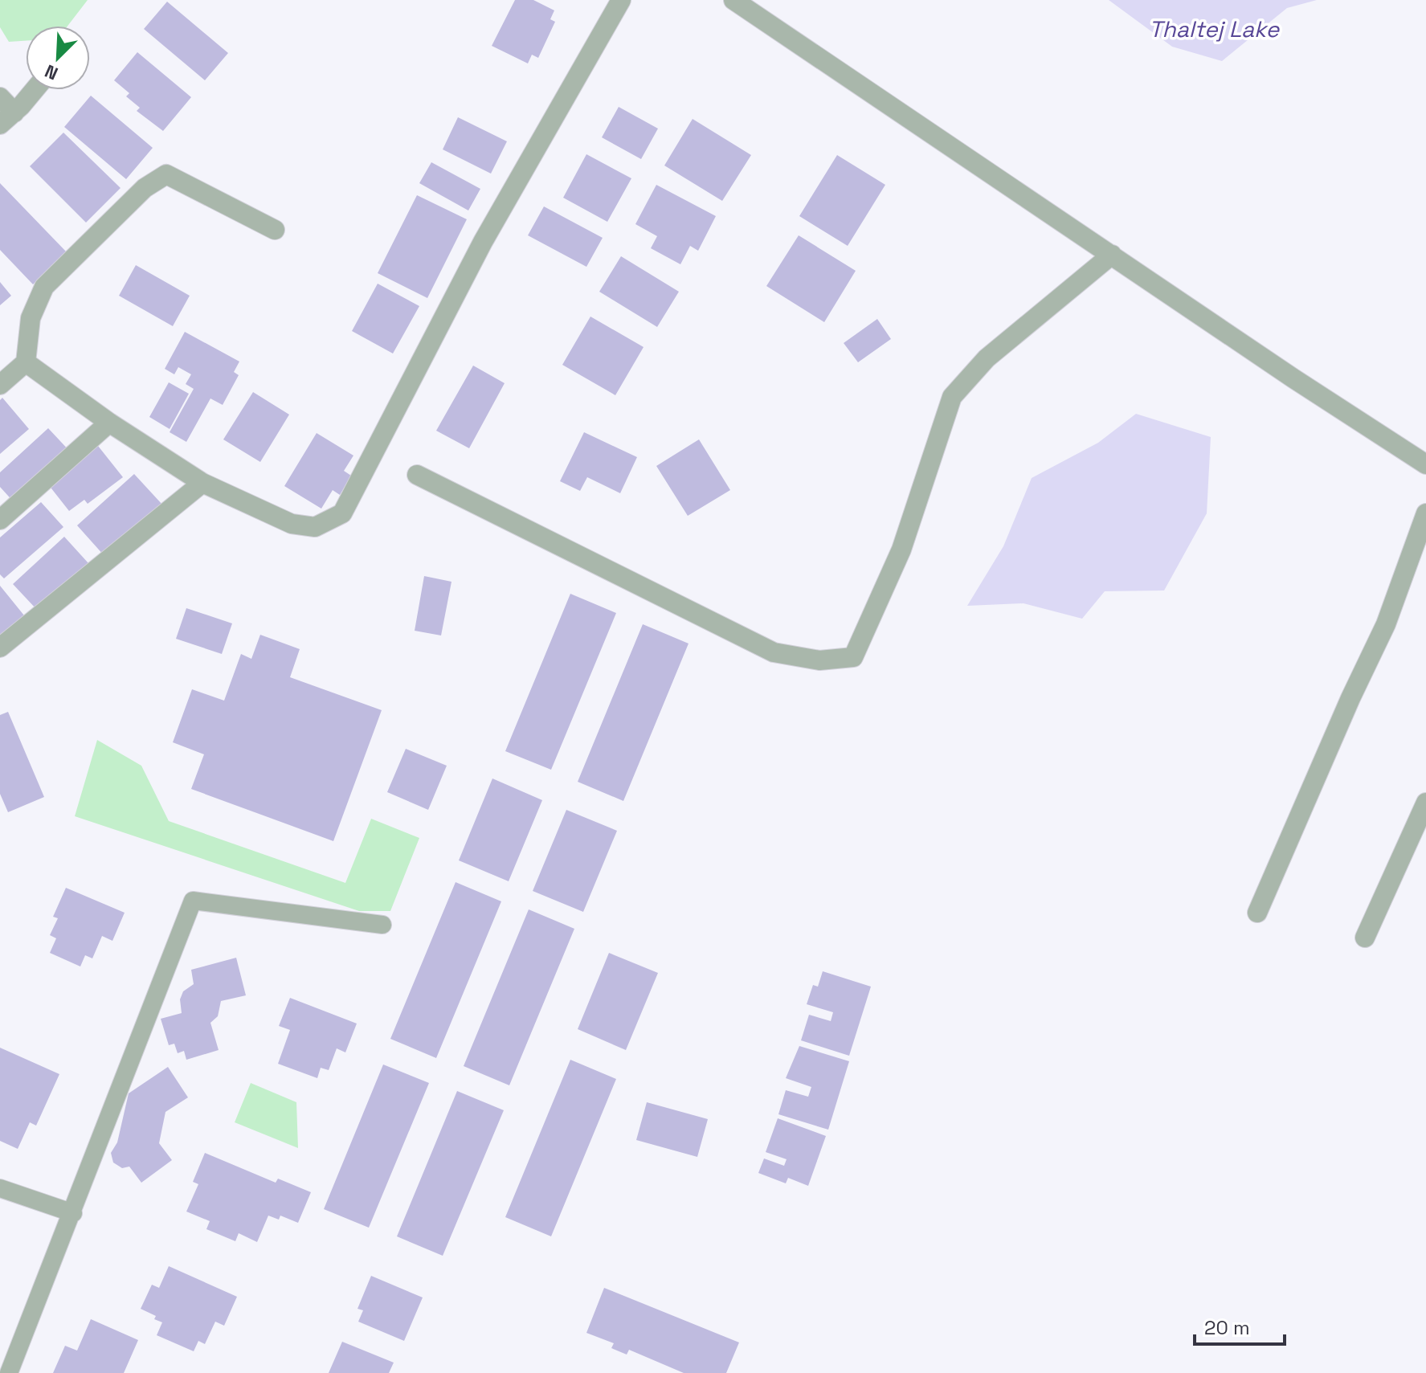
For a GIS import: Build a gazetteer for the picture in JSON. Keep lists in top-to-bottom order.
{
  "water": ["Thaltej Lake"],
  "scale_bar": "20 m",
  "north": "bottom left"
}
